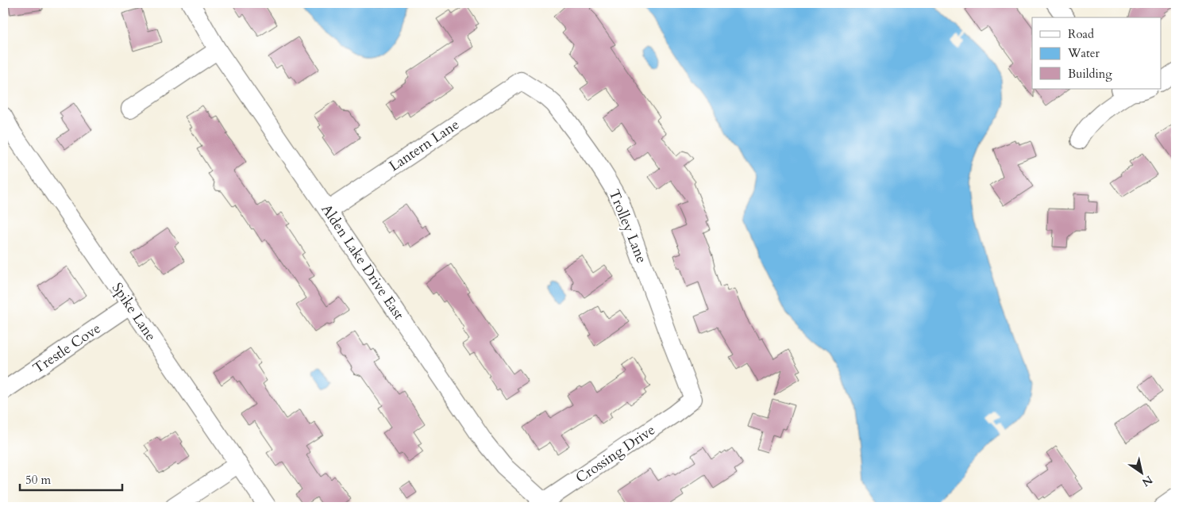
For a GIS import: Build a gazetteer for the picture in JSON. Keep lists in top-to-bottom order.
{
  "streets": {
    "street": [
      "Lantern Lane",
      "Trolley Lane",
      "Alden Lake Drive East",
      "Spike Lane",
      "Trestle Cove",
      "Crossing Drive"
    ]
  },
  "crossings": [
    ["Lantern Lane", "Trolley Lane"],
    ["Lantern Lane", "Alden Lake Drive East"],
    ["Trolley Lane", "Crossing Drive"],
    ["Alden Lake Drive East", "Crossing Drive"],
    ["Spike Lane", "Trestle Cove"]
  ],
  "legend": ["Road", "Water", "Building"],
  "scale_bar": "50 m",
  "north": "bottom right"
}
